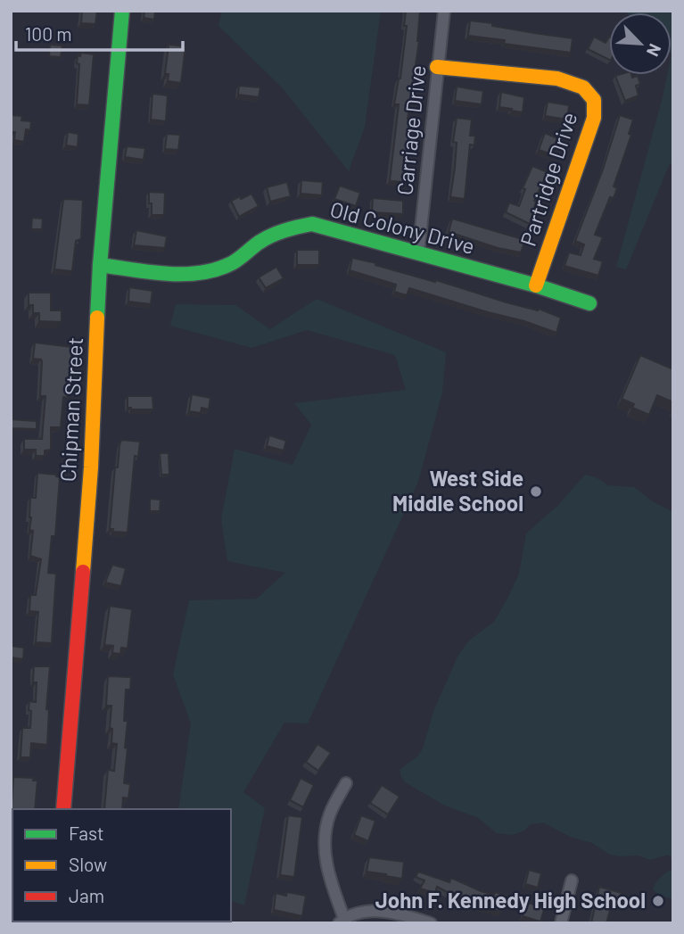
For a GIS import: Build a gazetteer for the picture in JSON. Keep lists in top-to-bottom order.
{
  "streets": {
    "street": [
      "Carriage Drive",
      "Partridge Drive",
      "Old Colony Drive",
      "Chipman Street"
    ]
  },
  "crossings": [
    ["Carriage Drive", "Partridge Drive"],
    ["Carriage Drive", "Old Colony Drive"],
    ["Partridge Drive", "Old Colony Drive"],
    ["Old Colony Drive", "Chipman Street"]
  ],
  "places": ["West Side Middle School", "John F. Kennedy High School"],
  "legend": ["Fast", "Slow", "Jam"],
  "scale_bar": "100 m",
  "north": "bottom right"
}
